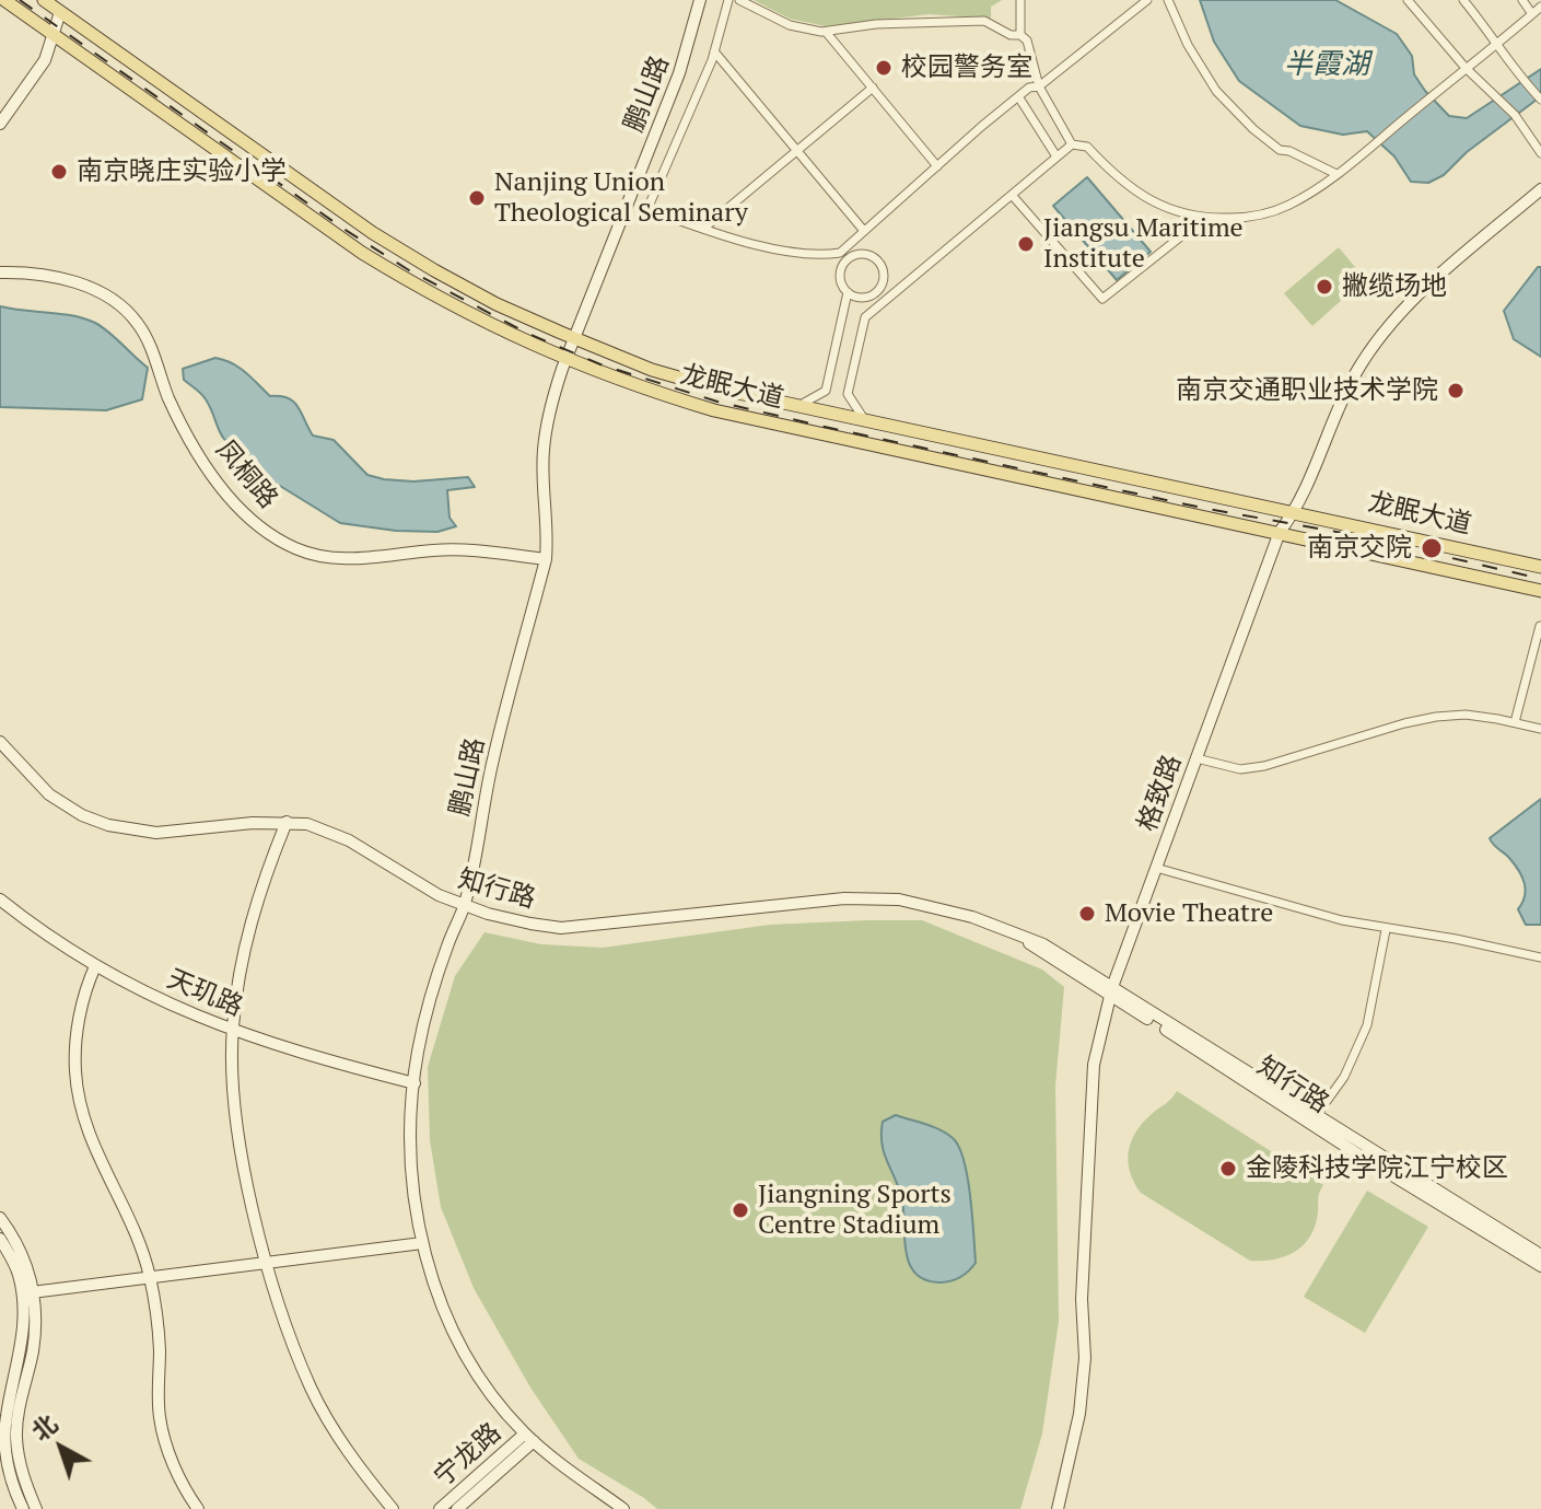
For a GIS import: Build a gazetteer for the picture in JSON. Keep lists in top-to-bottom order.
{
  "streets": {
    "main road": ["龙眠大道"],
    "street": [
      "鹏山路",
      "凤桐路",
      "格致路",
      "知行路",
      "天玑路",
      "宁龙路"
    ]
  },
  "crossings": [
    ["鹏山路", "龙眠大道"],
    ["鹏山路", "凤桐路"],
    ["鹏山路", "知行路"],
    ["鹏山路", "天玑路"],
    ["鹏山路", "宁龙路"],
    ["龙眠大道", "格致路"],
    ["格致路", "知行路"]
  ],
  "water": ["半霞湖"],
  "places": [
    "校园警务室",
    "南京晓庄实验小学",
    "Nanjing Union Theological Seminary",
    "Jiangsu Maritime Institute",
    "撇缆场地",
    "南京交通职业技术学院",
    "南京交院",
    "Movie Theatre",
    "金陵科技学院江宁校区",
    "Jiangning Sports Centre Stadium"
  ],
  "north": "top left"
}
